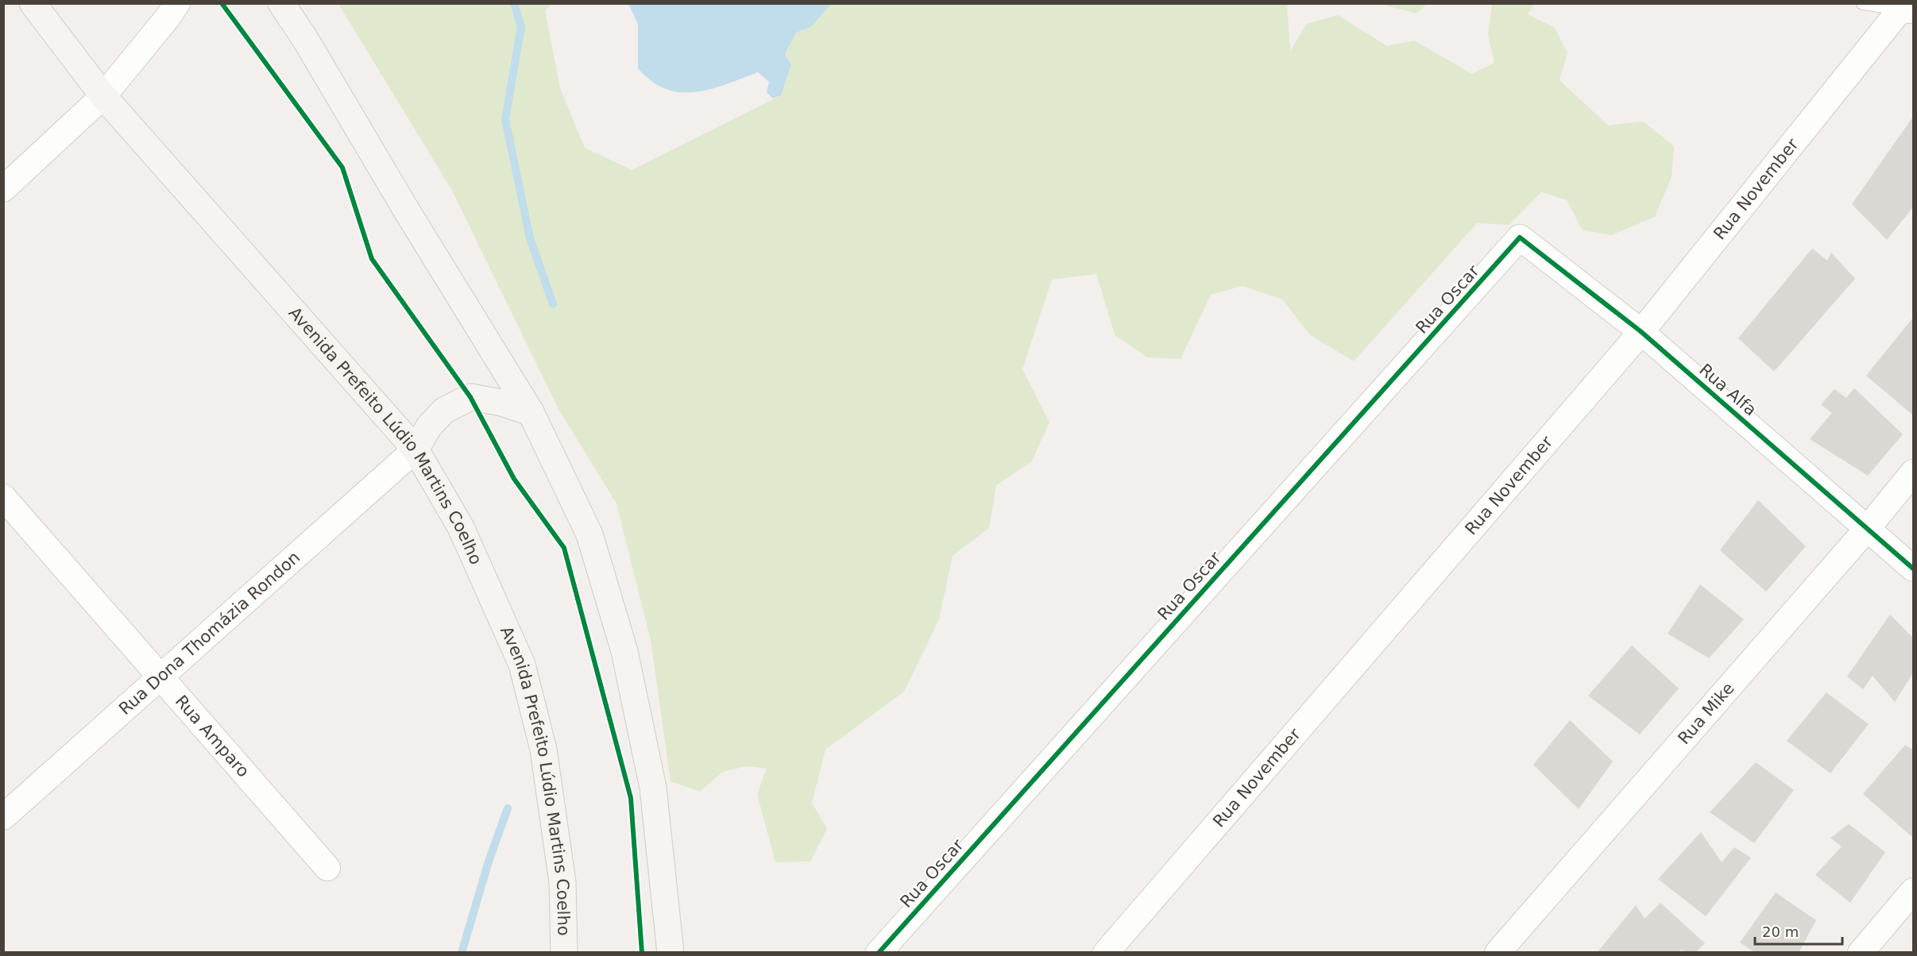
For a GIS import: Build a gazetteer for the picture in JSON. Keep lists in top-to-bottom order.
{
  "streets": {
    "main road": ["Avenida Prefeito Lúdio Martins Coelho"],
    "street": [
      "Rua November",
      "Rua Oscar",
      "Rua Alfa",
      "Rua Dona Thomázia Rondon",
      "Rua Mike",
      "Rua Amparo"
    ]
  },
  "crossings": [
    ["Rua November", "Rua Alfa"],
    ["Rua Oscar", "Rua Alfa"],
    ["Rua Alfa", "Rua Mike"],
    ["Avenida Prefeito Lúdio Martins Coelho", "Rua Dona Thomázia Rondon"],
    ["Rua Dona Thomázia Rondon", "Rua Amparo"]
  ],
  "scale_bar": "20 m"
}
